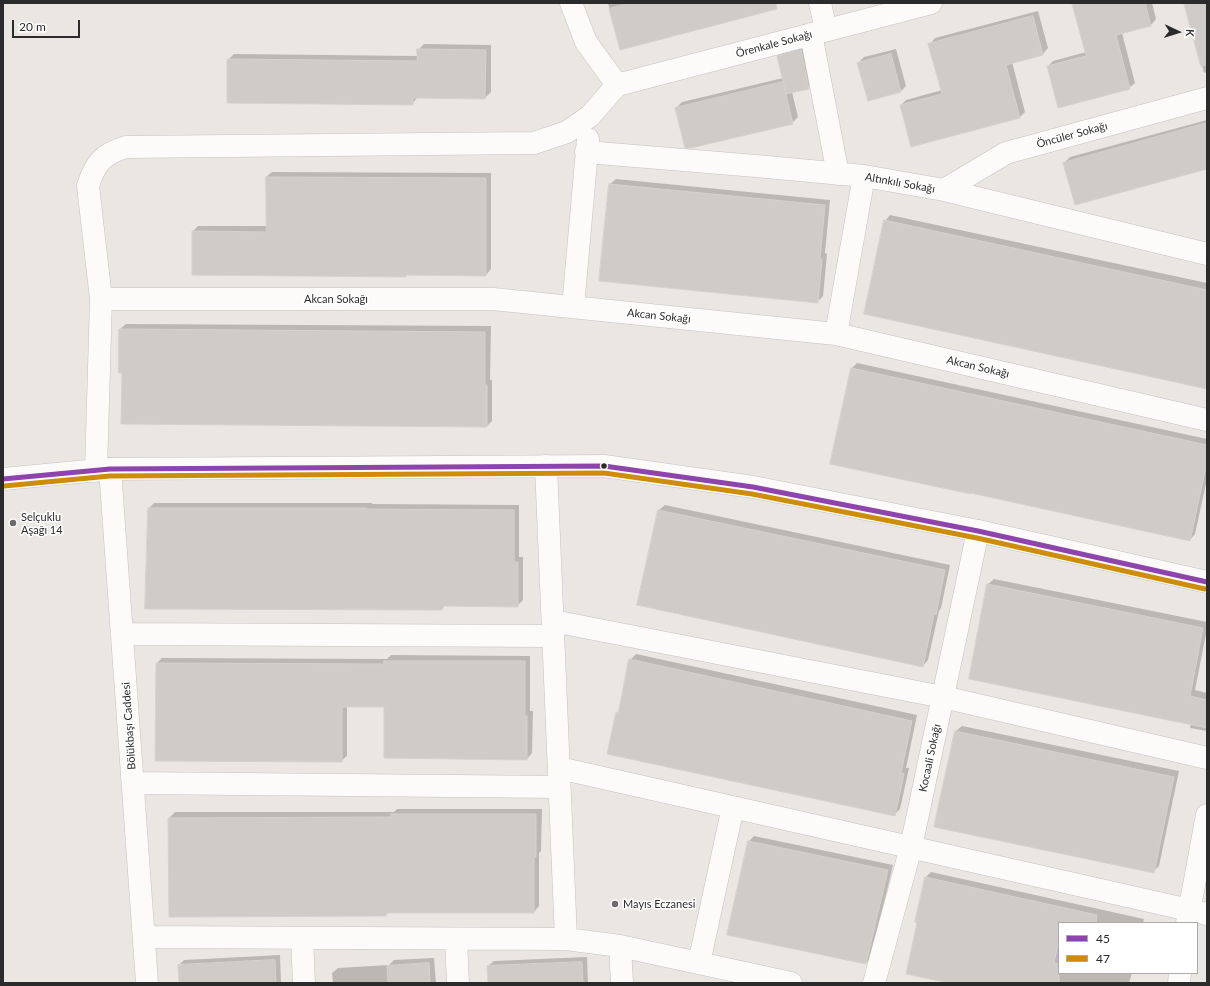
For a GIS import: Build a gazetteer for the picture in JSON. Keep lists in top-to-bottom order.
{
  "streets": {
    "street": [
      "Örenkale Sokağı",
      "Öncüler Sokağı",
      "Altınkılı Sokağı",
      "Akcan Sokağı",
      "Bölükbaşı Caddesi",
      "Kocaali Sokağı"
    ]
  },
  "crossings": [
    ["Örenkale Sokağı", "Bölükbaşı Caddesi"],
    ["Öncüler Sokağı", "Altınkılı Sokağı"],
    ["Akcan Sokağı", "Bölükbaşı Caddesi"]
  ],
  "places": ["Selçuklu Aşağı 14", "Mayıs Eczanesi"],
  "lines": ["transit line 45", "transit line 47"],
  "legend": ["45", "47"],
  "scale_bar": "20 m",
  "north": "right"
}
